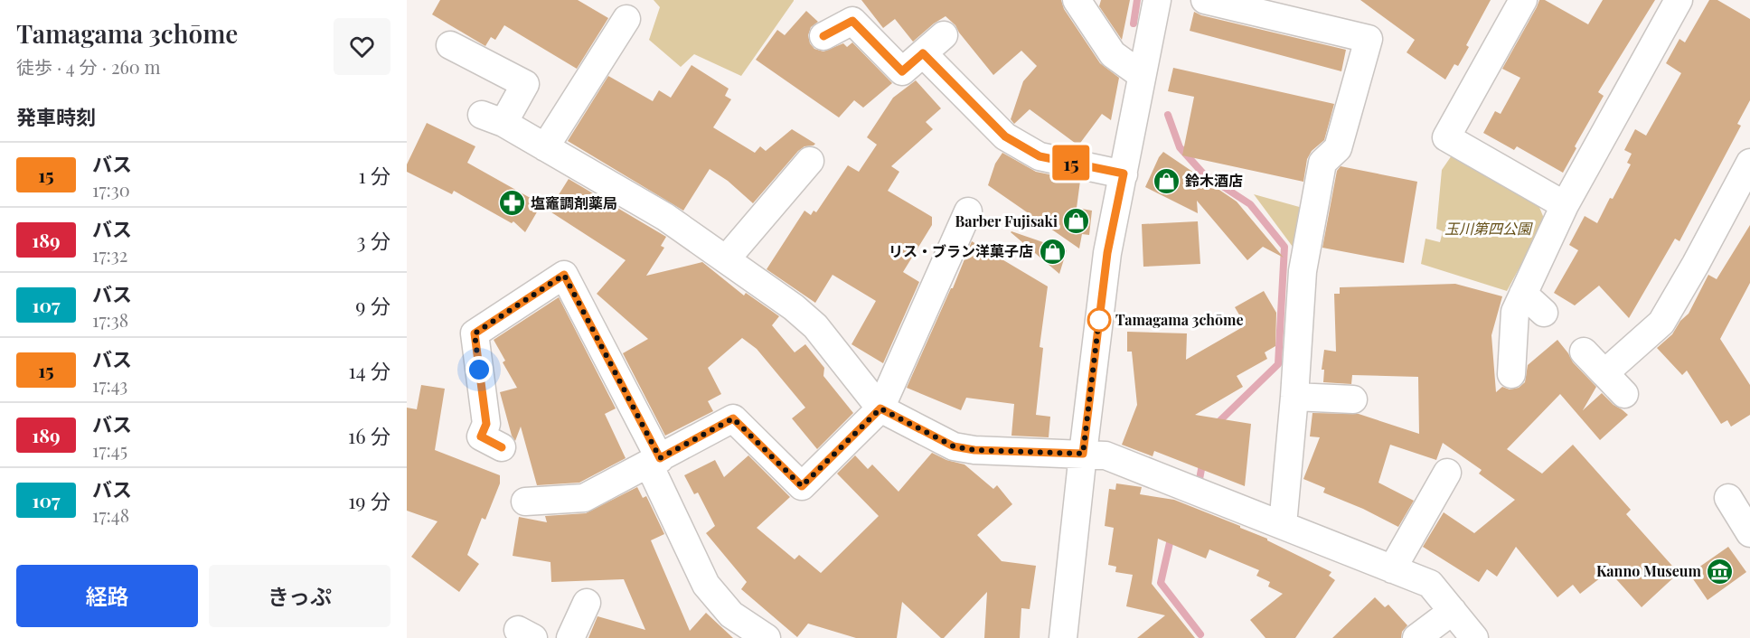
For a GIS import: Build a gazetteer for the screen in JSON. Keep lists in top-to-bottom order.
{
  "parks": ["玉川第四公園"],
  "places": {
    "shop": ["鈴木酒店", "Barber Fujisaki", "リス・ブラン洋菓子店"],
    "pharmacy": ["塩竈調剤薬局"],
    "other": ["Tamagama 3chōme"],
    "museum": ["Kanno Museum"]
  },
  "lines": ["bus line 15"],
  "page": {
    "heading": [
      ["Tamagama 3chōme", "徒歩 · 4 分 · 260 m"],
      "発車時刻"
    ],
    "on_map": "15",
    "list": [
      {
        "mark": "15",
        "name": "バス",
        "note": "17:30",
        "value": "1 分"
      },
      {
        "mark": "189",
        "name": "バス",
        "note": "17:32",
        "value": "3 分"
      },
      {
        "mark": "107",
        "name": "バス",
        "note": "17:38",
        "value": "9 分"
      },
      {
        "mark": "15",
        "name": "バス",
        "note": "17:43",
        "value": "14 分"
      },
      {
        "mark": "189",
        "name": "バス",
        "note": "17:45",
        "value": "16 分"
      },
      {
        "mark": "107",
        "name": "バス",
        "note": "17:48",
        "value": "19 分"
      }
    ],
    "buttons": ["経路", "きっぷ"]
  }
}
